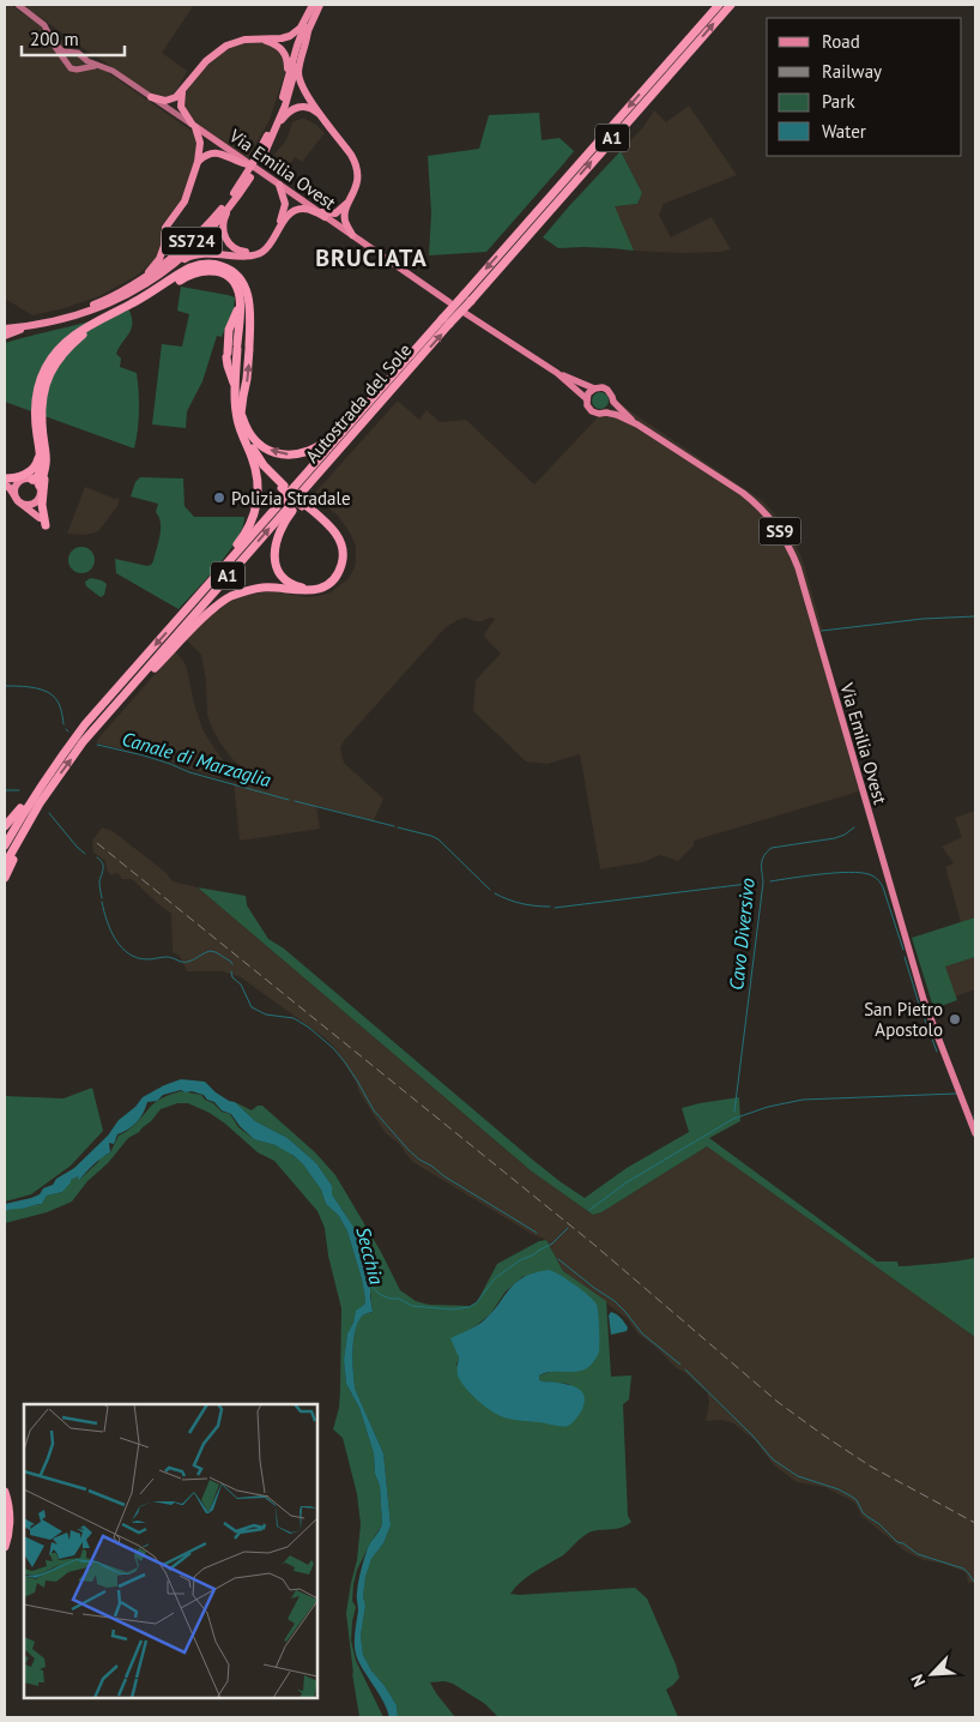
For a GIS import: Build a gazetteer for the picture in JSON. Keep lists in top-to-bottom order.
{
  "streets": {
    "highway": ["A1", "SS724", "Autostrada del Sole"],
    "main road": ["Via Emilia Ovest", "SS9"]
  },
  "crossings": [
    ["Via Emilia Ovest", "SS9"]
  ],
  "districts": ["BRUCIATA"],
  "water": ["Canale di Marzaglia", "Cavo Diversivo", "Secchia"],
  "places": ["Polizia Stradale", "San Pietro Apostolo"],
  "legend": [
    "Road",
    "Railway",
    "Park",
    "Water"
  ],
  "scale_bar": "200 m",
  "north": "bottom left"
}
